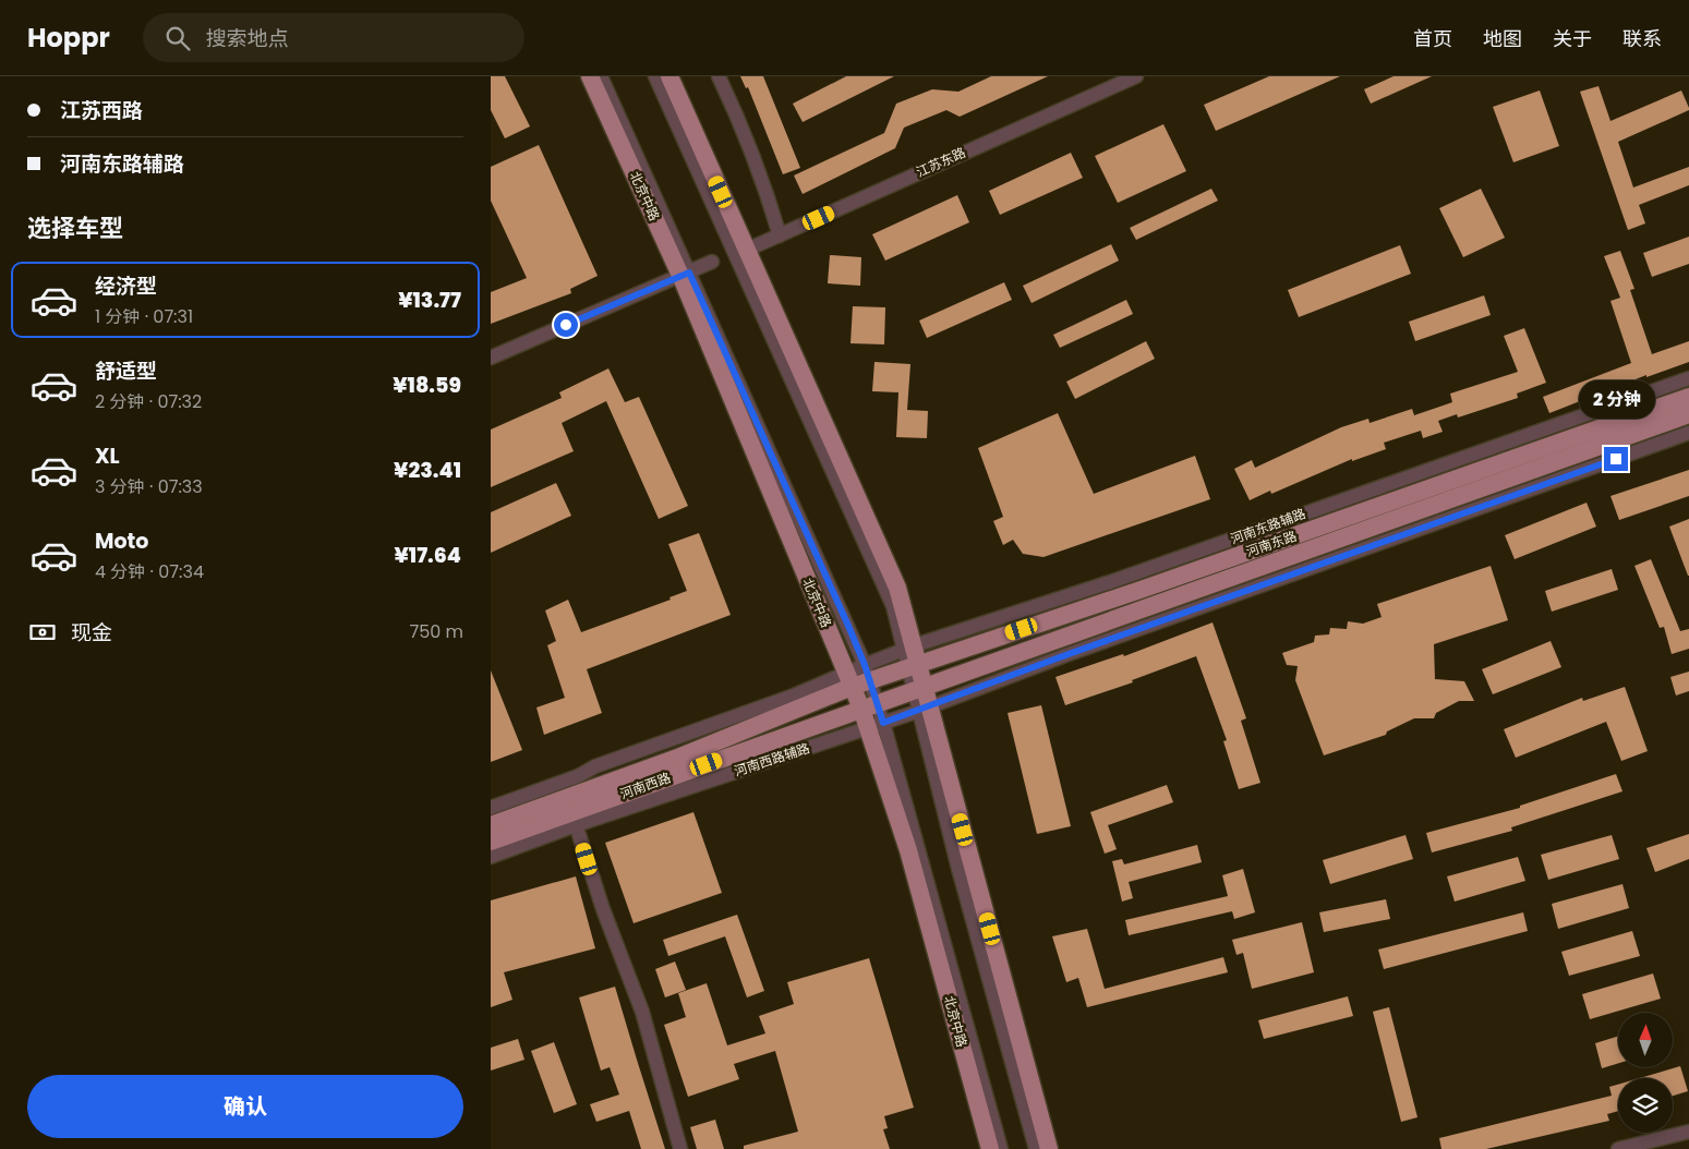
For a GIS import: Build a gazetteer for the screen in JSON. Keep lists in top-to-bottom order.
{
  "streets": {
    "main road": ["北京中路", "河南东路", "河南西路"],
    "street": ["江苏东路", "河南东路辅路", "河南西路辅路"]
  },
  "crossings": [
    ["北京中路", "河南东路"],
    ["北京中路", "河南西路辅路"],
    ["北京中路", "河南西路"],
    ["河南东路辅路", "河南东路"],
    ["河南东路", "河南西路"],
    ["河南西路辅路", "河南西路"]
  ],
  "north": "top",
  "page": {
    "header": "Hoppr",
    "search": "搜索地点",
    "nav": [
      "首页",
      "地图",
      "关于",
      "联系"
    ],
    "banner": ["江苏西路", "河南东路辅路"],
    "heading": "选择车型",
    "list": [
      {
        "name": "经济型",
        "note": "1 分钟 · 07:31",
        "value": "¥13.77"
      },
      {
        "name": "舒适型",
        "note": "2 分钟 · 07:32",
        "value": "¥18.59"
      },
      {
        "name": "XL",
        "note": "3 分钟 · 07:33",
        "value": "¥23.41"
      },
      {
        "name": "Moto",
        "note": "4 分钟 · 07:34",
        "value": "¥17.64"
      }
    ],
    "bubble": "2 分钟",
    "pay": ["现金", "750 m"],
    "buttons": "确认"
  }
}
